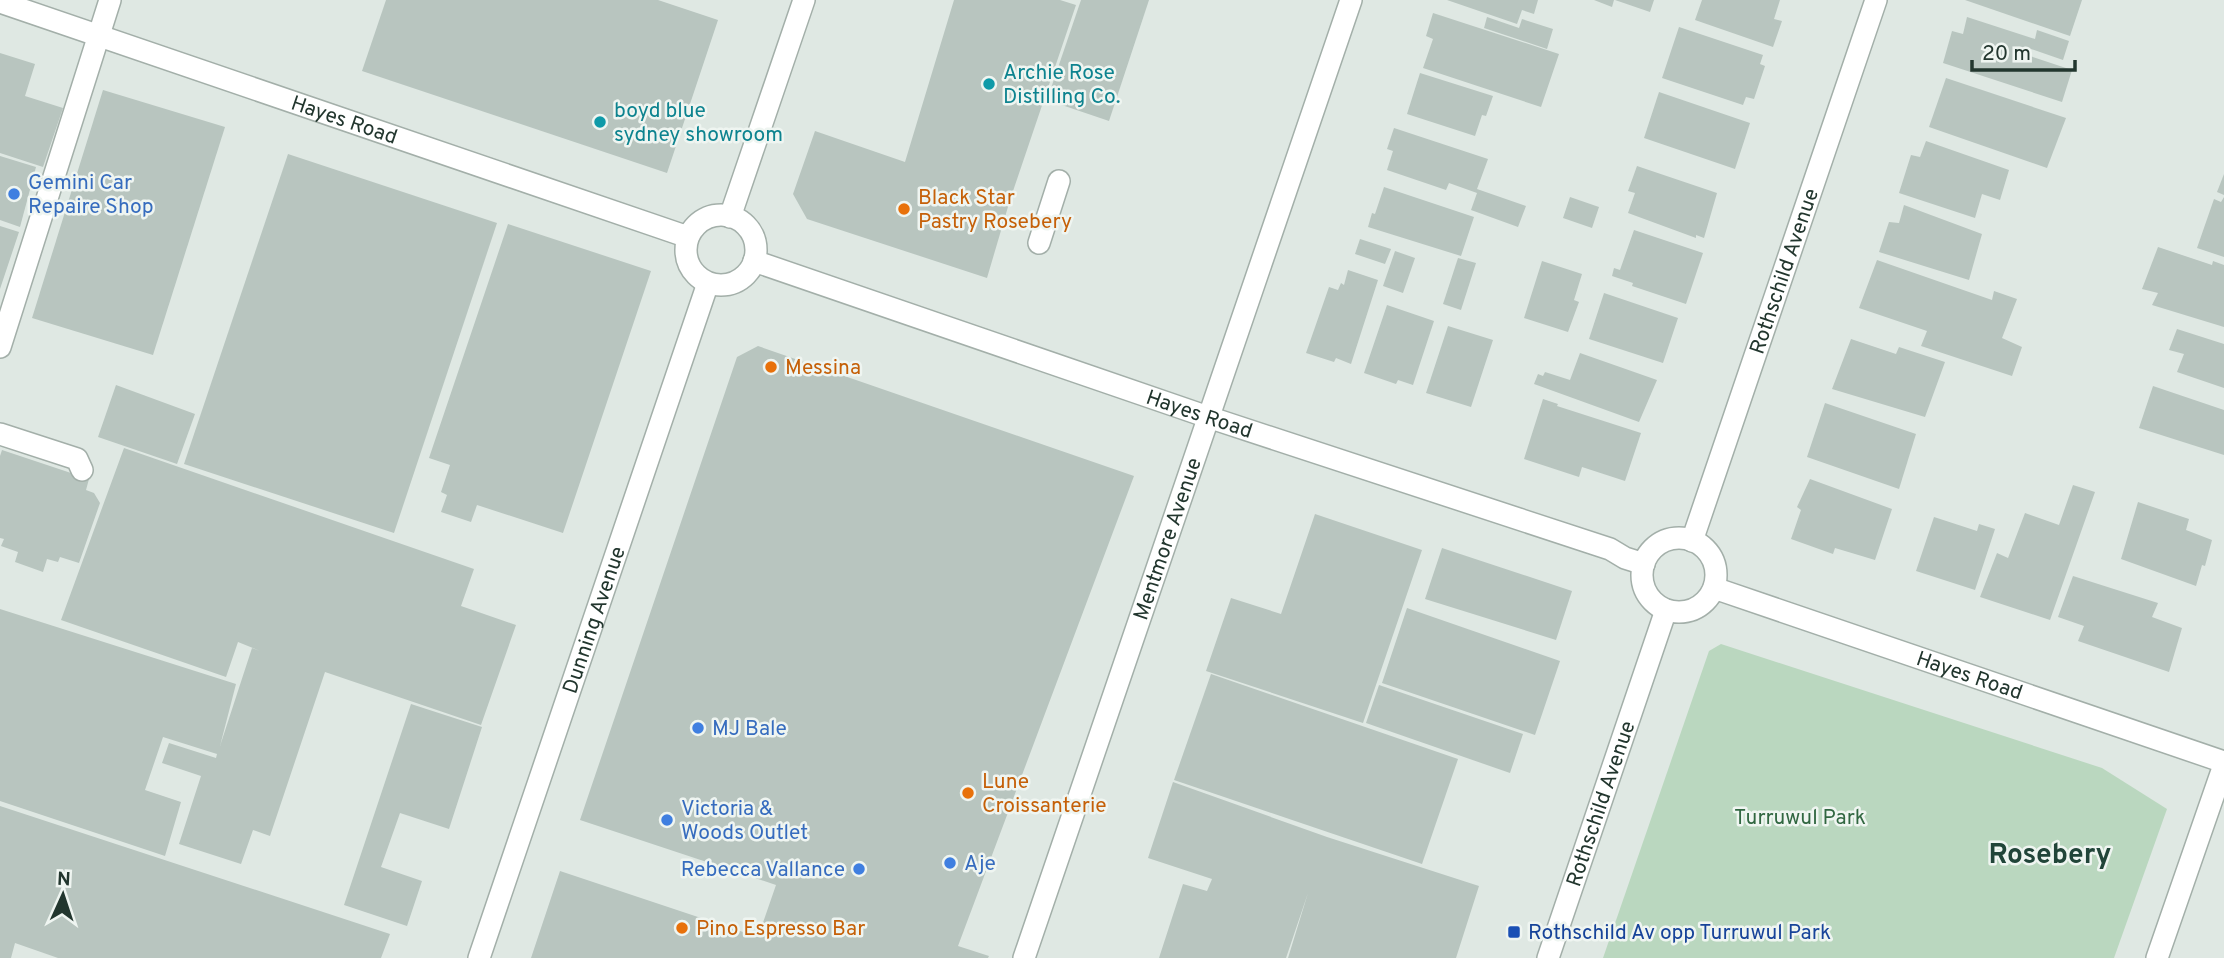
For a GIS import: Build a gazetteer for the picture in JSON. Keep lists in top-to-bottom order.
{
  "streets": {
    "street": [
      "Hayes Road",
      "Rothschild Avenue",
      "Mentmore Avenue",
      "Dunning Avenue"
    ]
  },
  "crossings": [
    ["Hayes Road", "Rothschild Avenue"],
    ["Hayes Road", "Mentmore Avenue"],
    ["Hayes Road", "Dunning Avenue"]
  ],
  "districts": ["Rosebery"],
  "parks": ["Turruwul Park"],
  "places": {
    "other": [
      "Archie Rose Distilling Co.",
      "boyd blue sydney showroom",
      "Gemini Car Repaire Shop",
      "Black Star Pastry Rosebery",
      "Messina",
      "MJ Bale",
      "Lune Croissanterie",
      "Victoria & Woods Outlet",
      "Aje",
      "Rebecca Vallance",
      "Pino Espresso Bar"
    ],
    "transit": ["Rothschild Av opp Turruwul Park"]
  },
  "scale_bar": "20 m",
  "north": "top"
}
